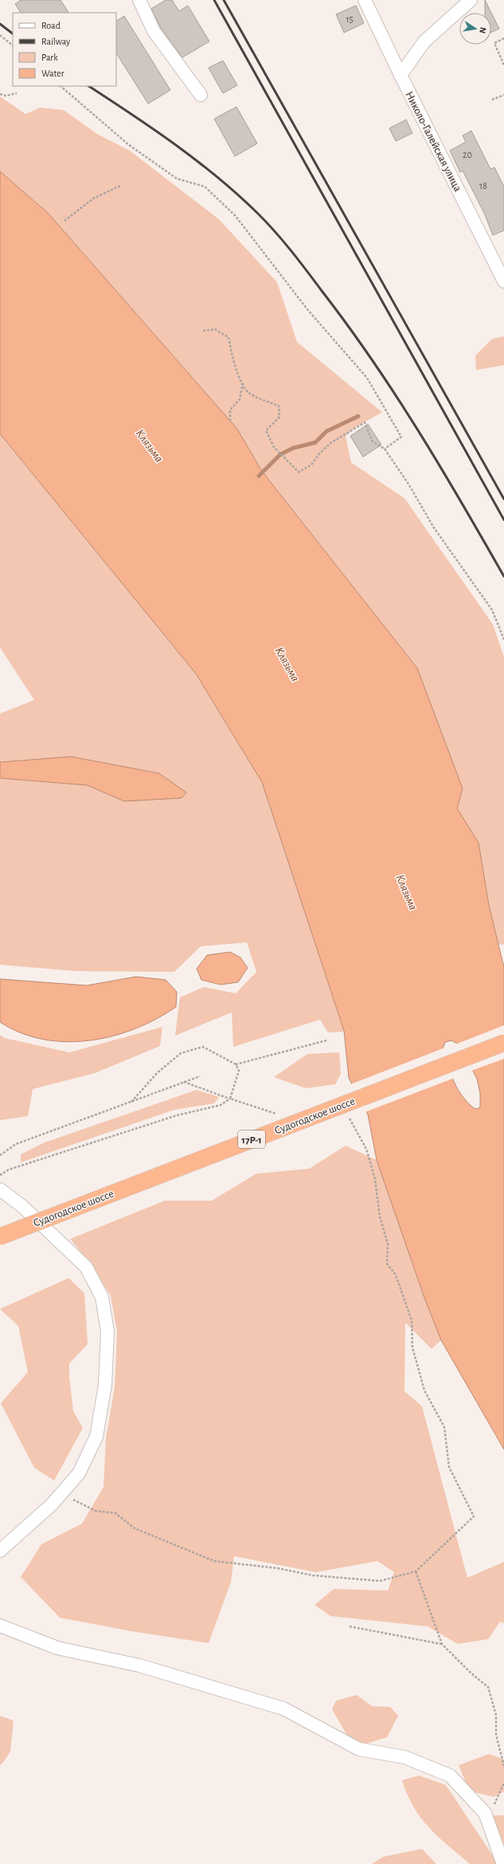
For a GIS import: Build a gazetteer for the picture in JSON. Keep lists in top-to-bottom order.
{
  "streets": {
    "main road": ["Судогодское шоссе", "17Р-1"],
    "street": ["Николо-Галейская улица"]
  },
  "water": ["Клязьма"],
  "house_numbers": ["15", "20", "18"],
  "legend": [
    "Road",
    "Railway",
    "Park",
    "Water"
  ],
  "north": "right"
}
